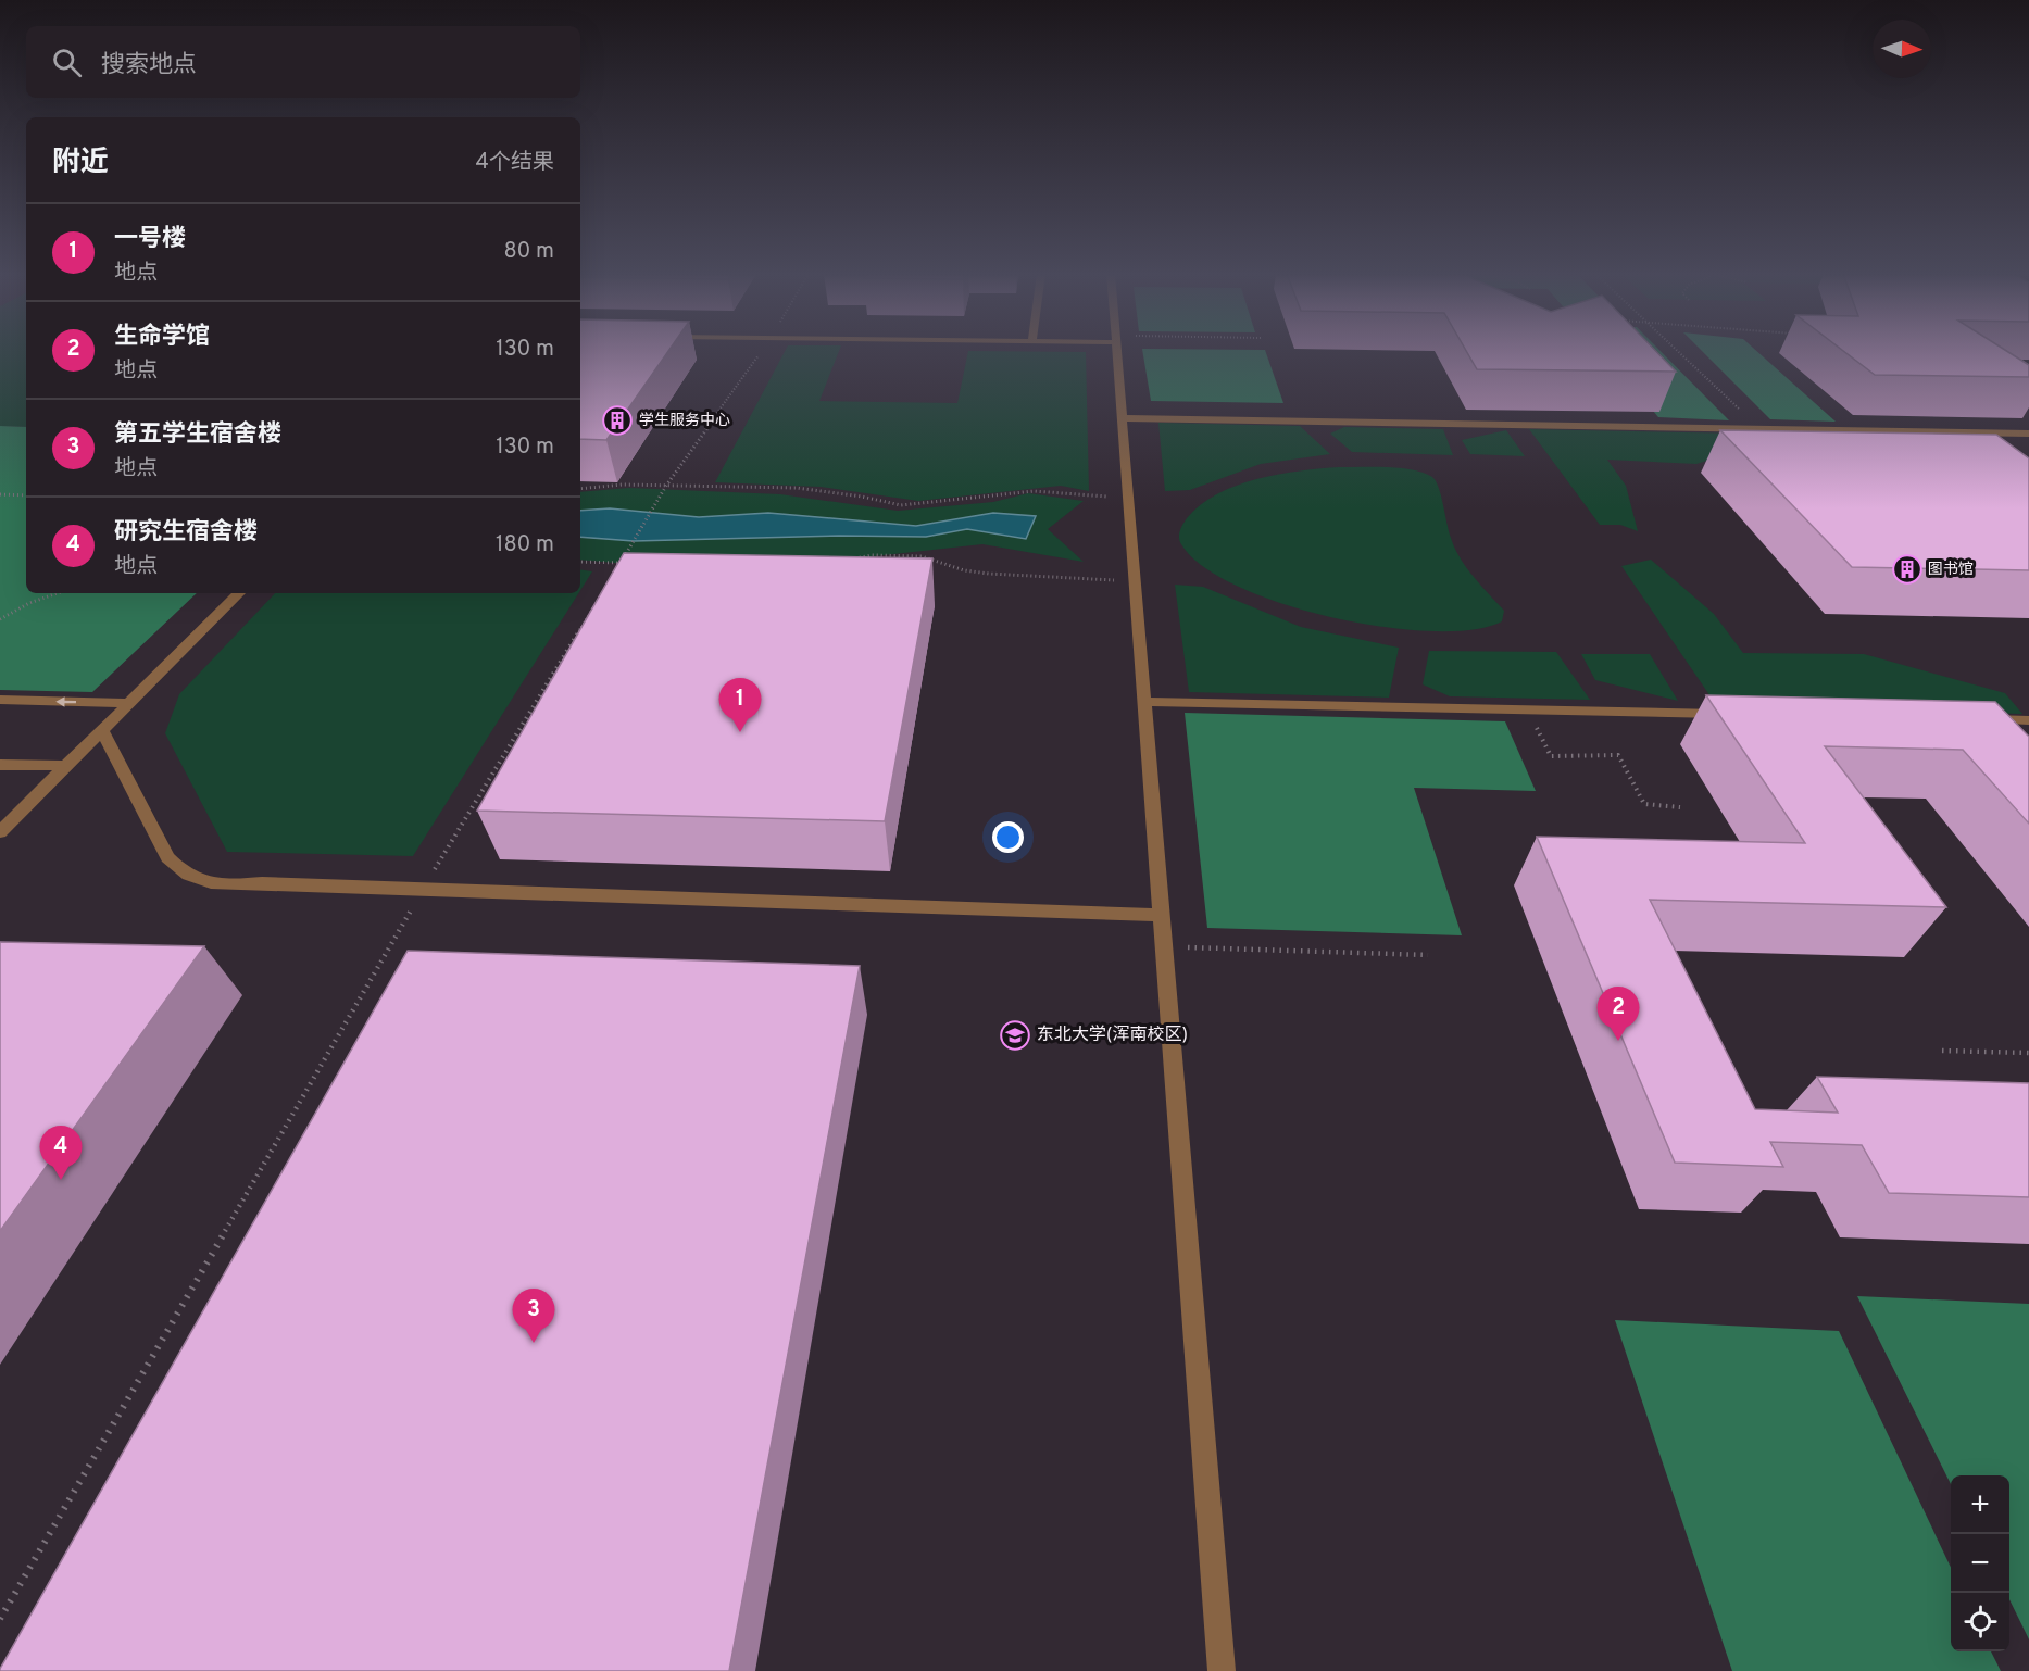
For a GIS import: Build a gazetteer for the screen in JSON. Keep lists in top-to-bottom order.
{
  "places": {
    "building": ["学生服务中心", "图书馆"],
    "school or university": ["东北大学(浑南校区)"]
  },
  "north": "right",
  "page": {
    "search": "搜索地点",
    "heading": ["附近", "4个结果"],
    "list": [
      {
        "mark": "1",
        "name": "一号楼",
        "note": "地点",
        "value": "80 m"
      },
      {
        "mark": "2",
        "name": "生命学馆",
        "note": "地点",
        "value": "130 m"
      },
      {
        "mark": "3",
        "name": "第五学生宿舍楼",
        "note": "地点",
        "value": "130 m"
      },
      {
        "mark": "4",
        "name": "研究生宿舍楼",
        "note": "地点",
        "value": "180 m"
      }
    ],
    "pins": [
      "1",
      "2",
      "4",
      "3"
    ],
    "map_buttons": ["+", "−"]
  }
}
